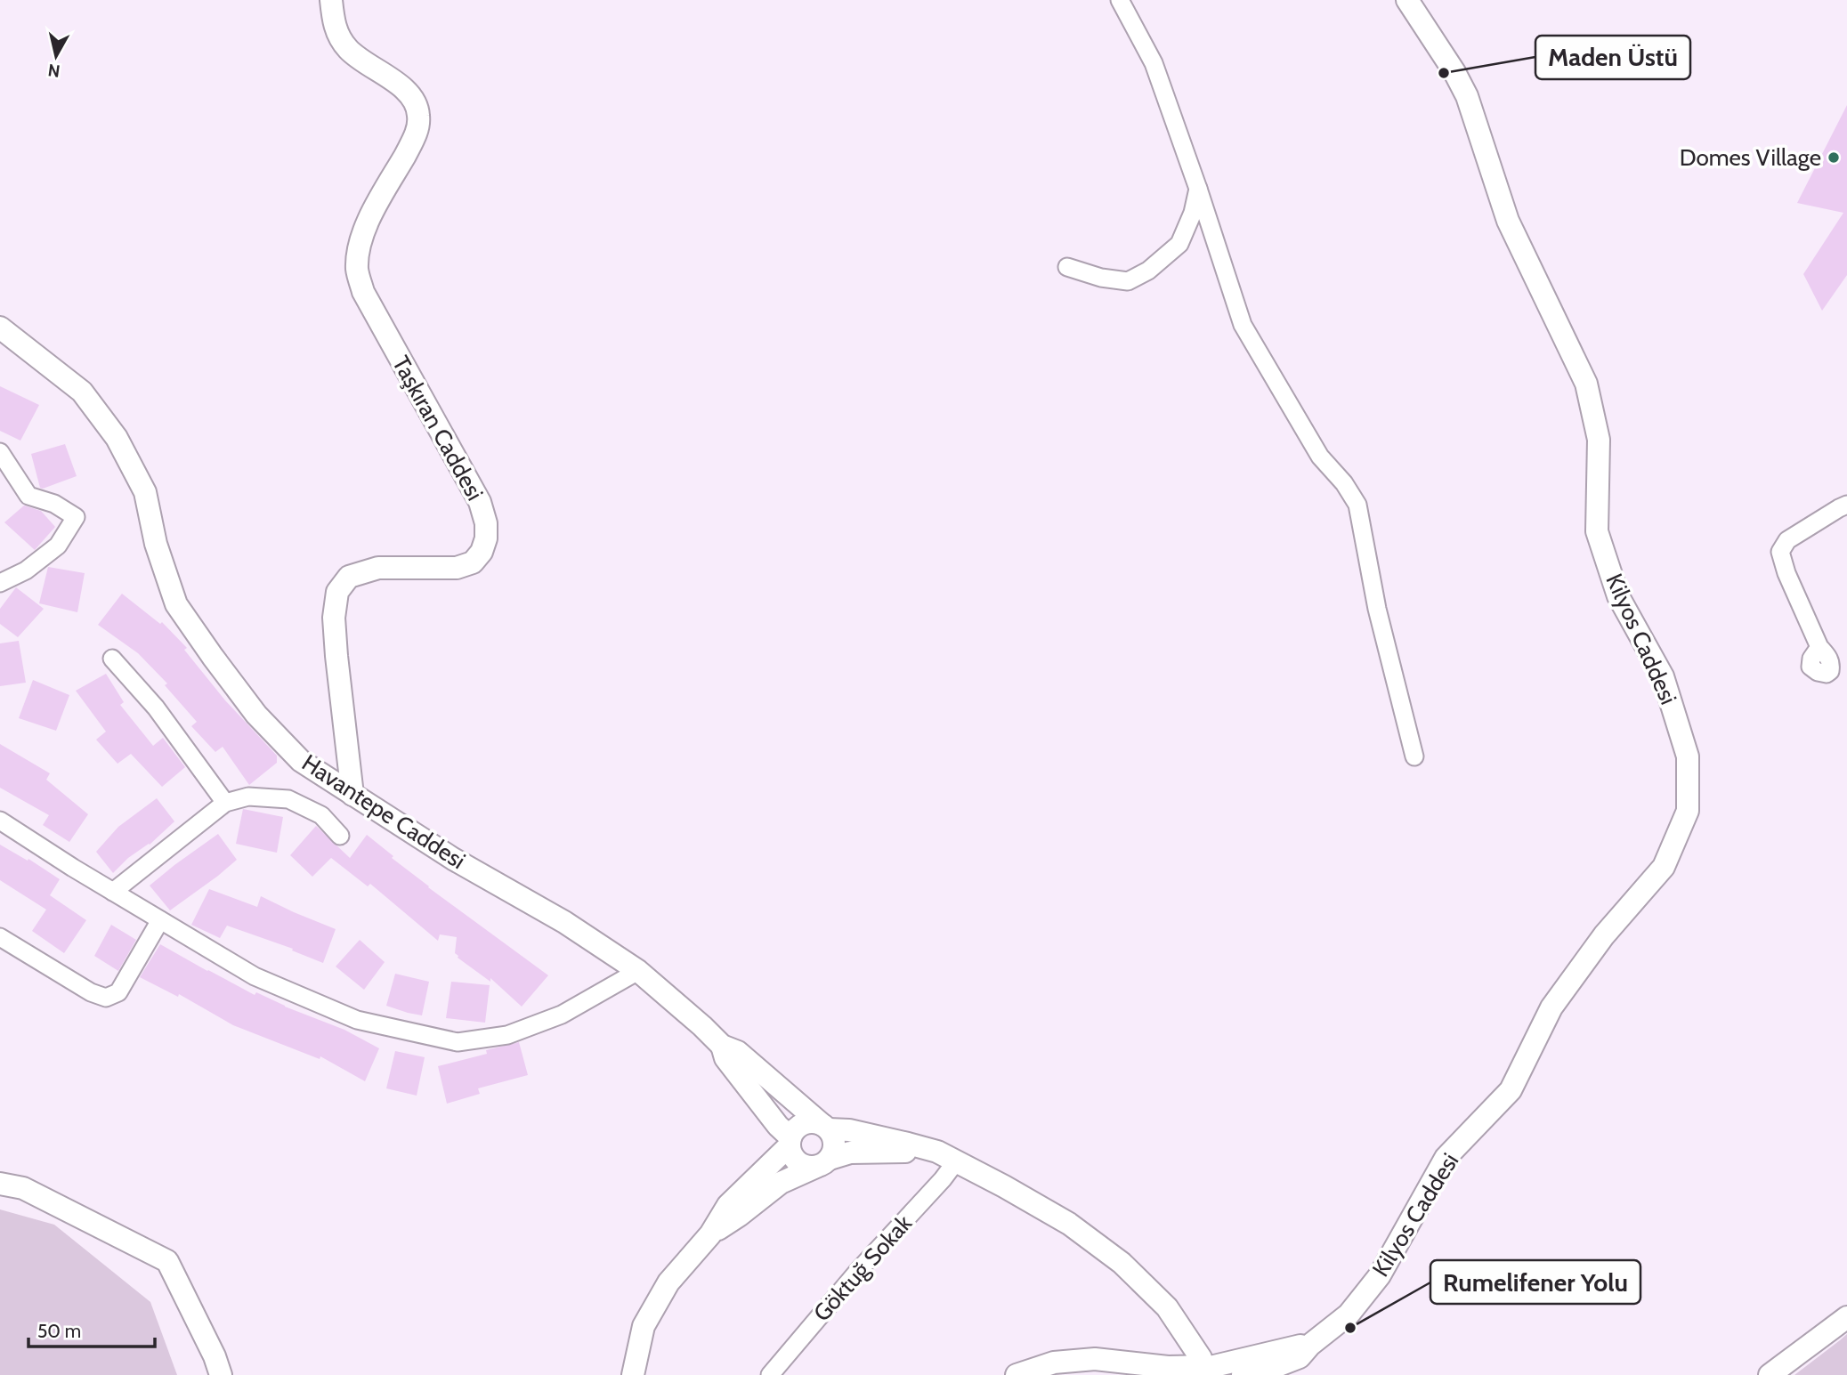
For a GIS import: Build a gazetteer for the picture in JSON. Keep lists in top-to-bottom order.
{
  "streets": {
    "street": [
      "Taşkıran Caddesi",
      "Kilyos Caddesi",
      "Havantepe Caddesi",
      "Göktuğ Sokak"
    ]
  },
  "crossings": [
    ["Taşkıran Caddesi", "Havantepe Caddesi"]
  ],
  "places": ["Maden Üstü", "Domes Village", "Rumelifener Yolu"],
  "scale_bar": "50 m",
  "north": "bottom"
}
